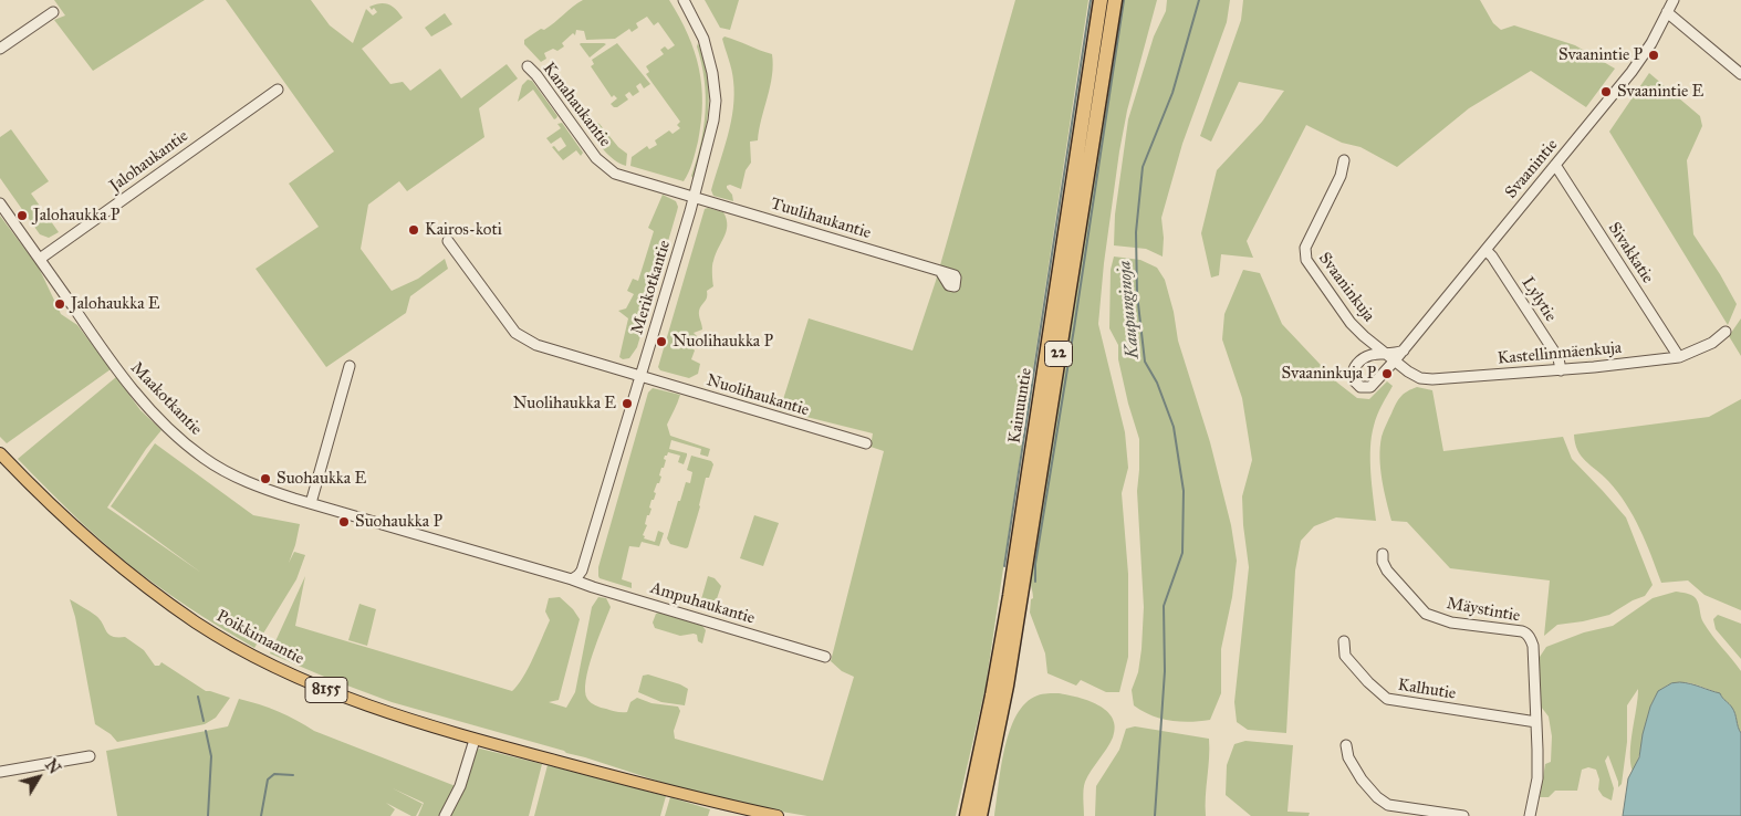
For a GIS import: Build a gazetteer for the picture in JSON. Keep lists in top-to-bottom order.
{
  "streets": {
    "highway": ["22", "Kainuuntie"],
    "main road": ["Poikkimaantie", "8155"],
    "street": [
      "Kanahaukantie",
      "Jalohaukantie",
      "Svaanintie",
      "Tuulihaukantie",
      "Sivakkatie",
      "Merikotkantie",
      "Svaaninkuja",
      "Lylytie",
      "Kastellinmäenkuja",
      "Nuolihaukantie",
      "Maakotkantie",
      "Ampuhaukantie",
      "Mäystintie",
      "Kalhutie"
    ]
  },
  "crossings": [
    ["Kanahaukantie", "Tuulihaukantie"],
    ["Kanahaukantie", "Merikotkantie"],
    ["Jalohaukantie", "Maakotkantie"],
    ["Svaanintie", "Sivakkatie"],
    ["Svaanintie", "Svaaninkuja"],
    ["Svaanintie", "Lylytie"],
    ["Svaanintie", "Kastellinmäenkuja"],
    ["Tuulihaukantie", "Merikotkantie"],
    ["Sivakkatie", "Kastellinmäenkuja"],
    ["Merikotkantie", "Nuolihaukantie"],
    ["Merikotkantie", "Maakotkantie"],
    ["Merikotkantie", "Ampuhaukantie"],
    ["Svaaninkuja", "Kastellinmäenkuja"],
    ["Lylytie", "Kastellinmäenkuja"],
    ["Maakotkantie", "Ampuhaukantie"],
    ["Mäystintie", "Kalhutie"]
  ],
  "water": ["Kaupunginoja"],
  "places": [
    "Svaanintie P",
    "Svaanintie E",
    "Jalohaukka P",
    "Kairos-koti",
    "Jalohaukka E",
    "Nuolihaukka P",
    "Svaaninkuja P",
    "Nuolihaukka E",
    "Suohaukka E",
    "Suohaukka P"
  ],
  "north": "top right"
}
